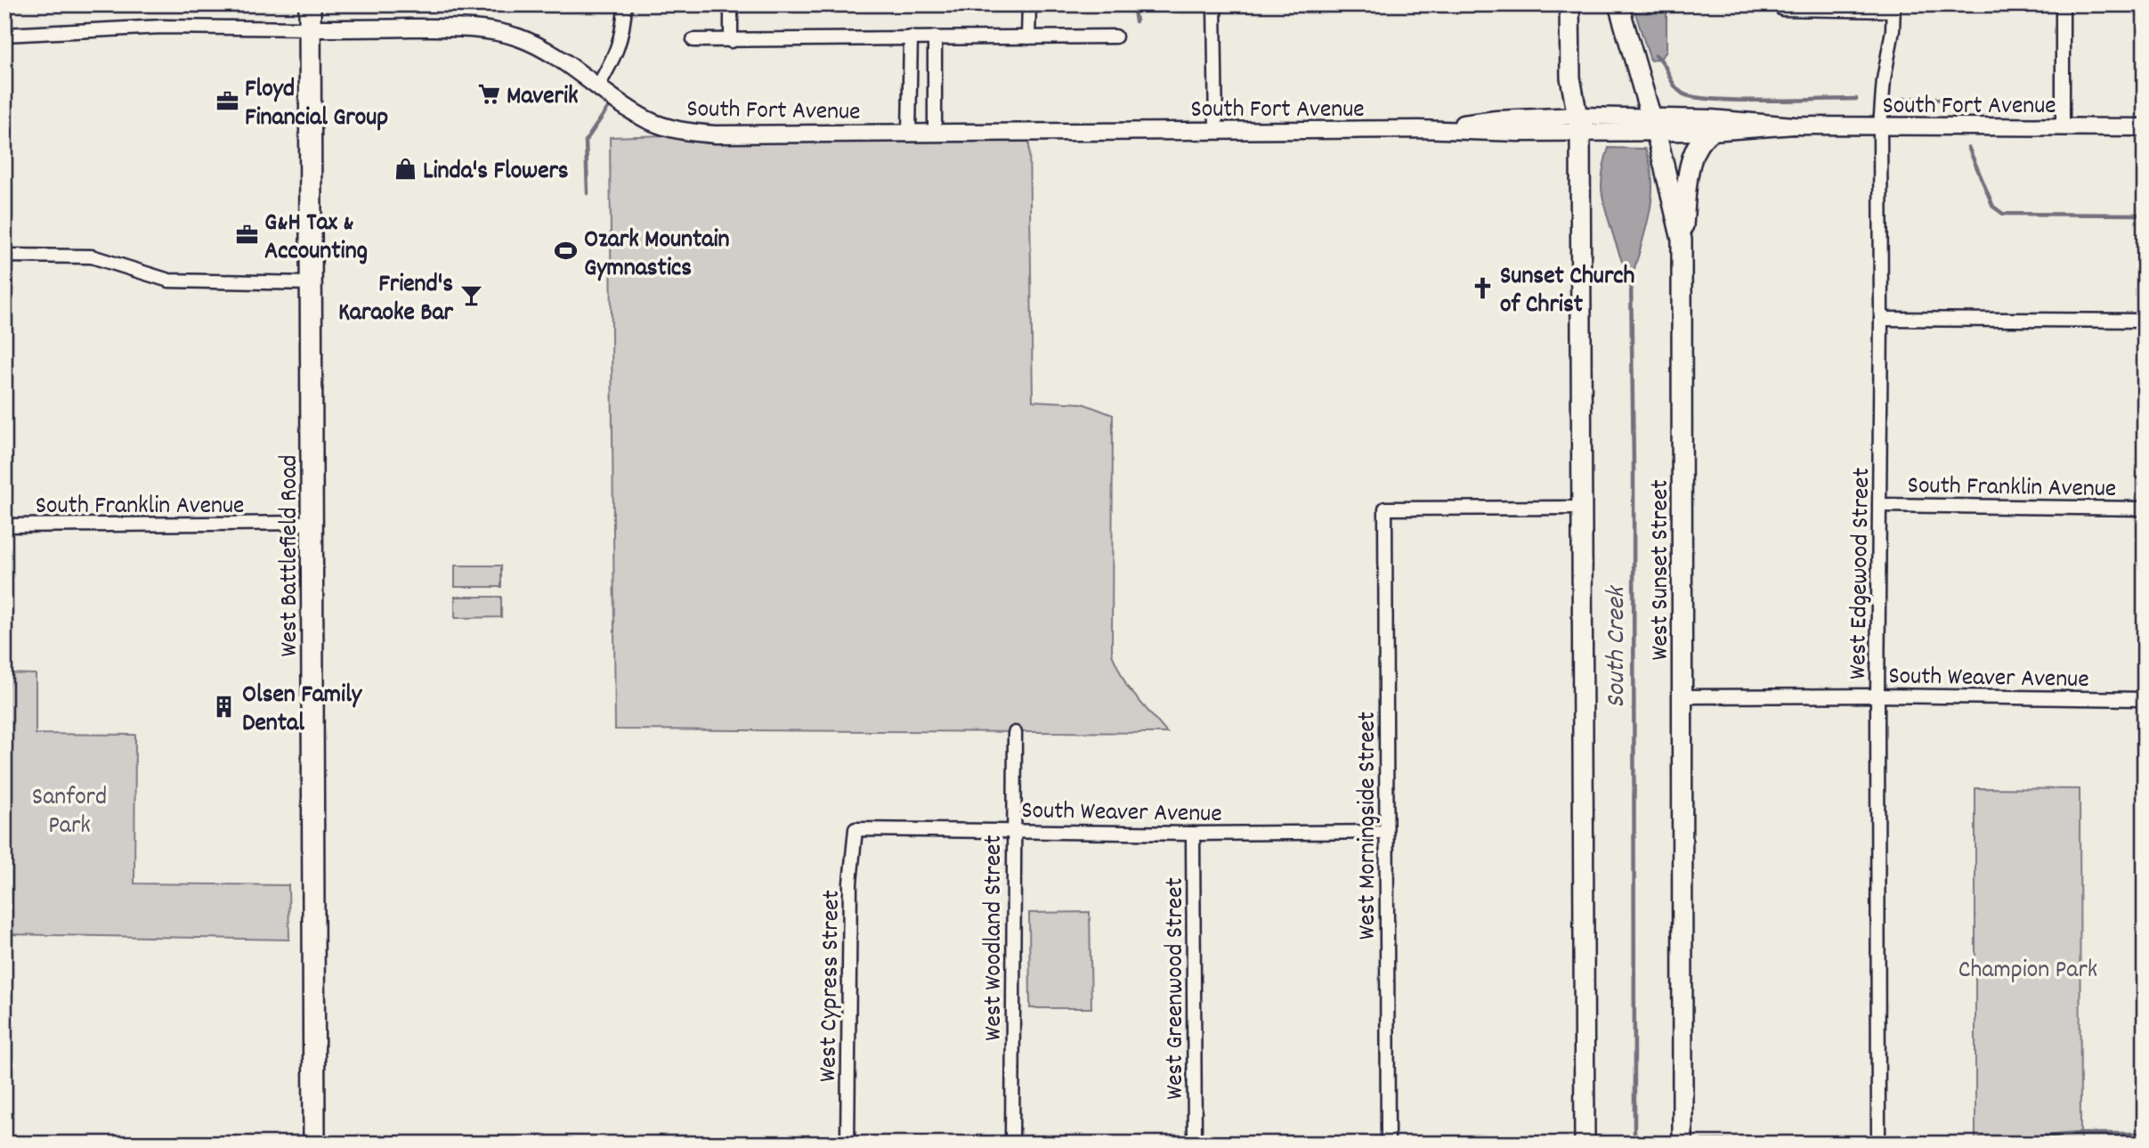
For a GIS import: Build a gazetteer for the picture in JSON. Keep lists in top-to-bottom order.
{
  "streets": {
    "main road": ["West Battlefield Road", "West Sunset Street"],
    "street": [
      "South Fort Avenue",
      "South Franklin Avenue",
      "West Edgewood Street",
      "South Weaver Avenue",
      "West Morningside Street",
      "West Woodland Street",
      "West Cypress Street",
      "West Greenwood Street"
    ]
  },
  "crossings": [
    ["South Fort Avenue", "West Battlefield Road"],
    ["South Fort Avenue", "West Sunset Street"],
    ["South Fort Avenue", "West Edgewood Street"],
    ["South Franklin Avenue", "West Battlefield Road"],
    ["South Franklin Avenue", "West Edgewood Street"],
    ["West Sunset Street", "South Weaver Avenue"],
    ["West Edgewood Street", "South Weaver Avenue"],
    ["South Weaver Avenue", "West Morningside Street"],
    ["South Weaver Avenue", "West Woodland Street"],
    ["South Weaver Avenue", "West Cypress Street"],
    ["South Weaver Avenue", "West Greenwood Street"]
  ],
  "water": ["South Creek"],
  "parks": ["Sanford Park", "Champion Park"],
  "places": {
    "supermarket": ["Maverik"],
    "office": ["Floyd Financial Group", "G&H Tax & Accounting"],
    "shop": ["Linda's Flowers"],
    "sports": ["Ozark Mountain Gymnastics"],
    "church": ["Sunset Church of Christ"],
    "bar": ["Friend's Karaoke Bar"],
    "building": ["Olsen Family Dental"]
  }
}
